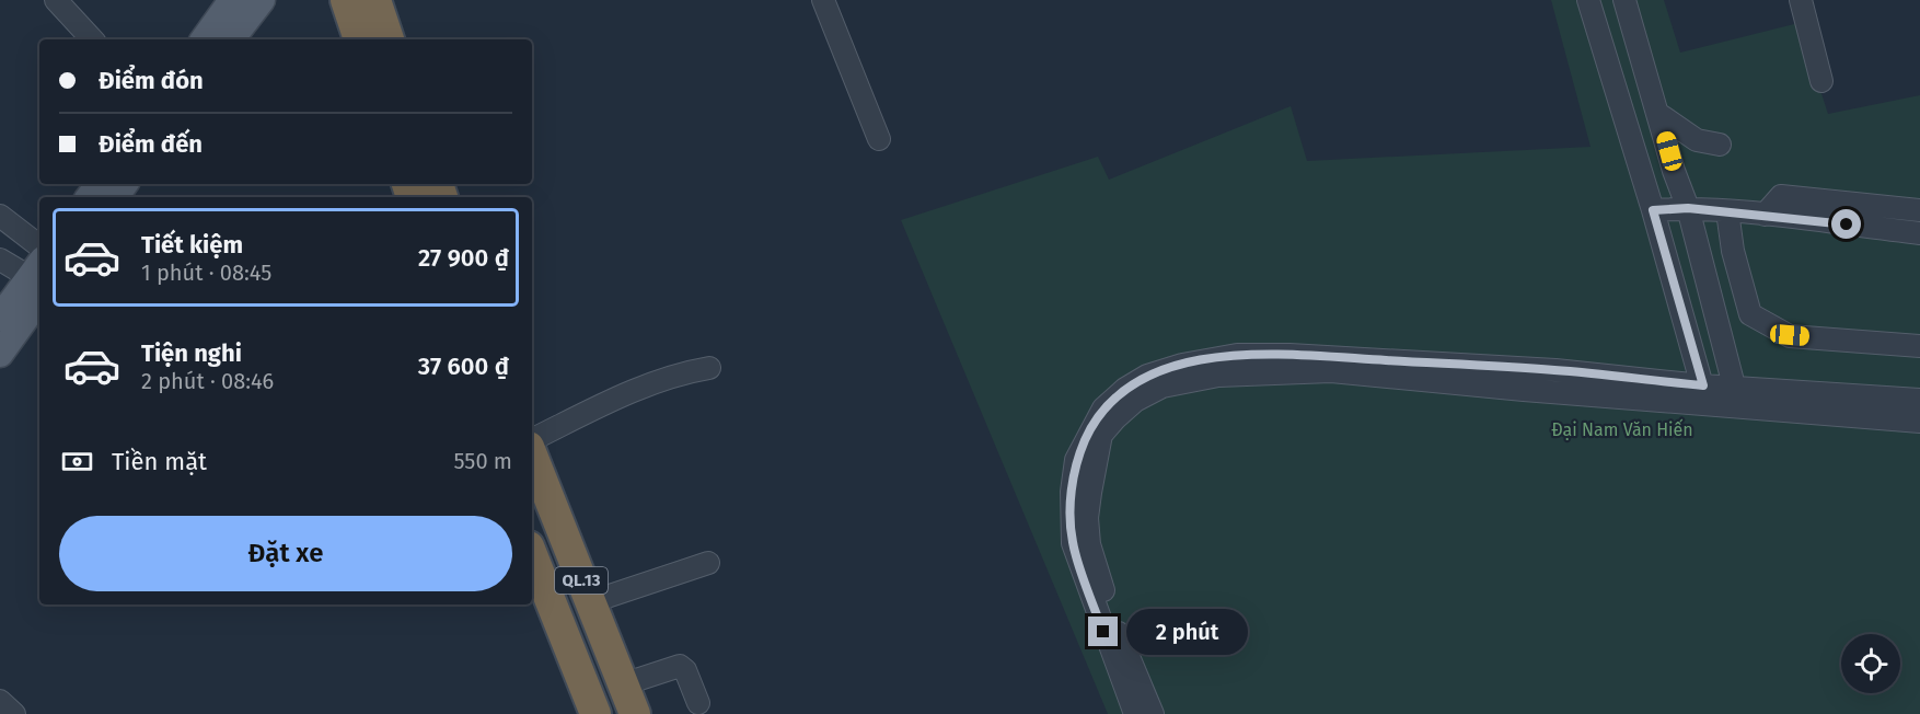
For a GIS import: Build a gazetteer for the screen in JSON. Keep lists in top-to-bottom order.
{
  "streets": {
    "highway": ["QL.13"]
  },
  "parks": ["Đại Nam Văn Hiến"],
  "page": {
    "banner": ["Điểm đón", "Điểm đến"],
    "list": [
      {
        "name": "Tiết kiệm",
        "note": "1 phút · 08:45",
        "value": "27 900 ₫"
      },
      {
        "name": "Tiện nghi",
        "note": "2 phút · 08:46",
        "value": "37 600 ₫"
      }
    ],
    "pay": ["Tiền mặt", "550 m"],
    "buttons": "Đặt xe",
    "bubble": "2 phút"
  }
}
